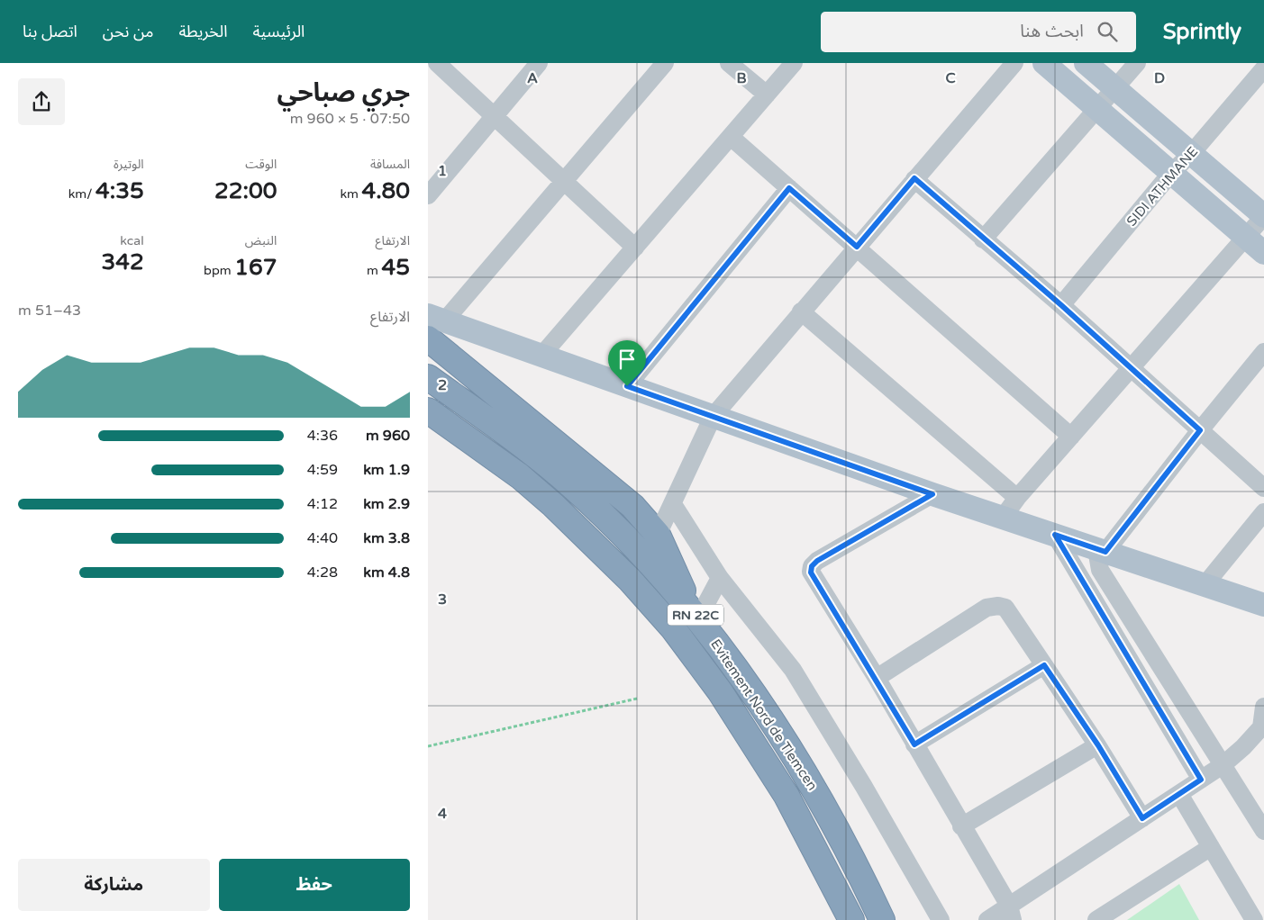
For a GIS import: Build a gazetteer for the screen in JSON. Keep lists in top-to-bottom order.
{
  "streets": {
    "highway": ["RN 22C", "Evitement Nord de Tlemcen"],
    "street": ["SIDI ATHMANE"]
  },
  "page": {
    "header": "Sprintly",
    "search": "ابحث هنا",
    "nav": [
      "الرئيسية",
      "الخريطة",
      "من نحن",
      "اتصل بنا"
    ],
    "heading": ["جري صباحي", "07:50 · 5 × 960 m"],
    "stats": [
      ["المسافة", "4.80 km"],
      ["الوقت", "22:00"],
      ["الوتيرة", "4:35 /km"],
      ["الارتفاع", "45 m"],
      ["النبض", "167 bpm"],
      ["kcal", "342"]
    ],
    "chart": ["الارتفاع", "43–51 m"],
    "list": [
      {
        "name": "960 m",
        "note": "4:36"
      },
      {
        "name": "1.9 km",
        "note": "4:59"
      },
      {
        "name": "2.9 km",
        "note": "4:12"
      },
      {
        "name": "3.8 km",
        "note": "4:40"
      },
      {
        "name": "4.8 km",
        "note": "4:28"
      }
    ],
    "buttons": ["حفظ", "مشاركة"]
  },
  "grid": {
    "columns": [
      "A",
      "B",
      "C",
      "D"
    ],
    "rows": [
      "1",
      "2",
      "3",
      "4"
    ]
  }
}
